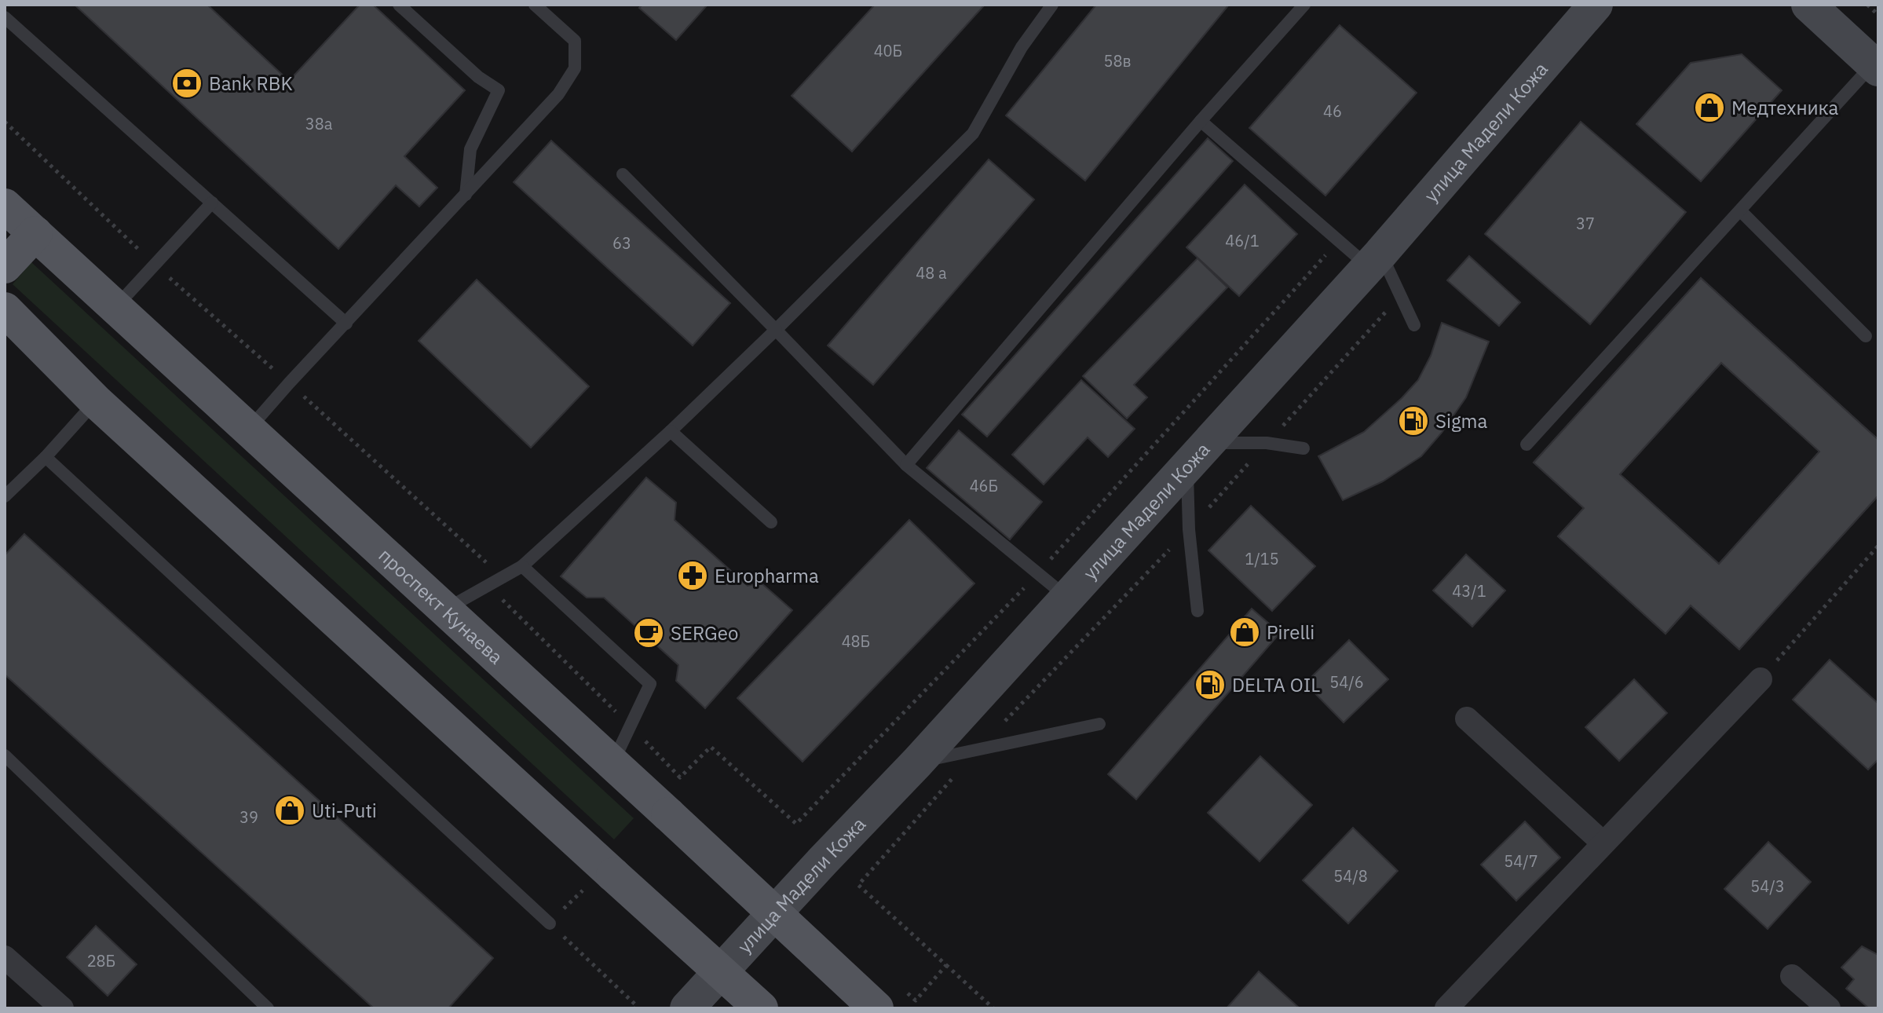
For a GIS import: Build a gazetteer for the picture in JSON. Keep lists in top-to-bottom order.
{
  "streets": {
    "main road": ["улица Мадели Кожа", "проспект Кунаева"]
  },
  "places": {
    "bank": ["Bank RBK"],
    "shop": ["Медтехника", "Pirelli", "Uti-Puti"],
    "fuel station": ["Sigma", "DELTA OIL"],
    "pharmacy": ["Europharma"],
    "cafe": ["SERGeo"]
  },
  "house_numbers": [
    "40Б",
    "58в",
    "46",
    "38а",
    "37",
    "46/1",
    "63",
    "48 а",
    "46Б",
    "1/15",
    "43/1",
    "48Б",
    "54/6",
    "39",
    "54/7",
    "54/8",
    "54/3",
    "28Б"
  ]
}
